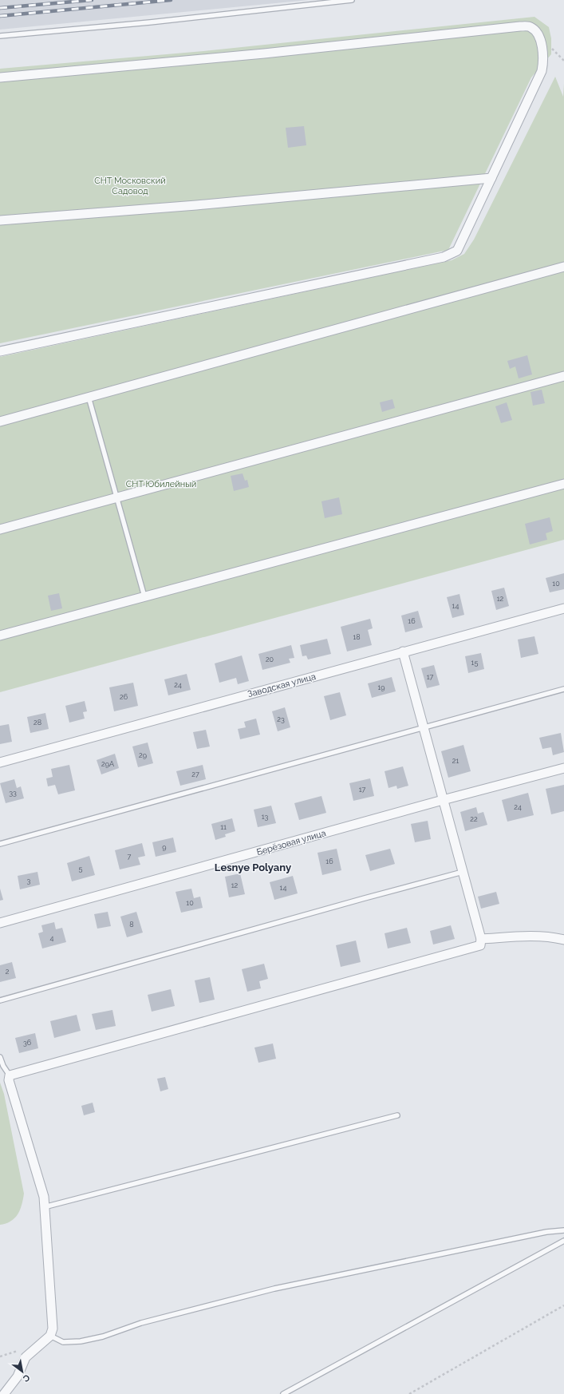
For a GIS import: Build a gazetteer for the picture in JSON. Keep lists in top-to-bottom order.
{
  "streets": {
    "street": ["Заводская улица", "Берёзовая улица"]
  },
  "districts": ["Lesnye Polyany"],
  "parks": ["СНТ Московский Садовод", "СНТ Юбилейный"],
  "house_numbers": [
    "10",
    "12",
    "14",
    "16",
    "18",
    "20",
    "15",
    "17",
    "24",
    "19",
    "26",
    "23",
    "28",
    "29",
    "21",
    "29А",
    "27",
    "17",
    "33",
    "24",
    "13",
    "22",
    "11",
    "9",
    "7",
    "16",
    "5",
    "3",
    "12",
    "14",
    "10",
    "8",
    "4",
    "2",
    "36"
  ],
  "north": "bottom right"
}
